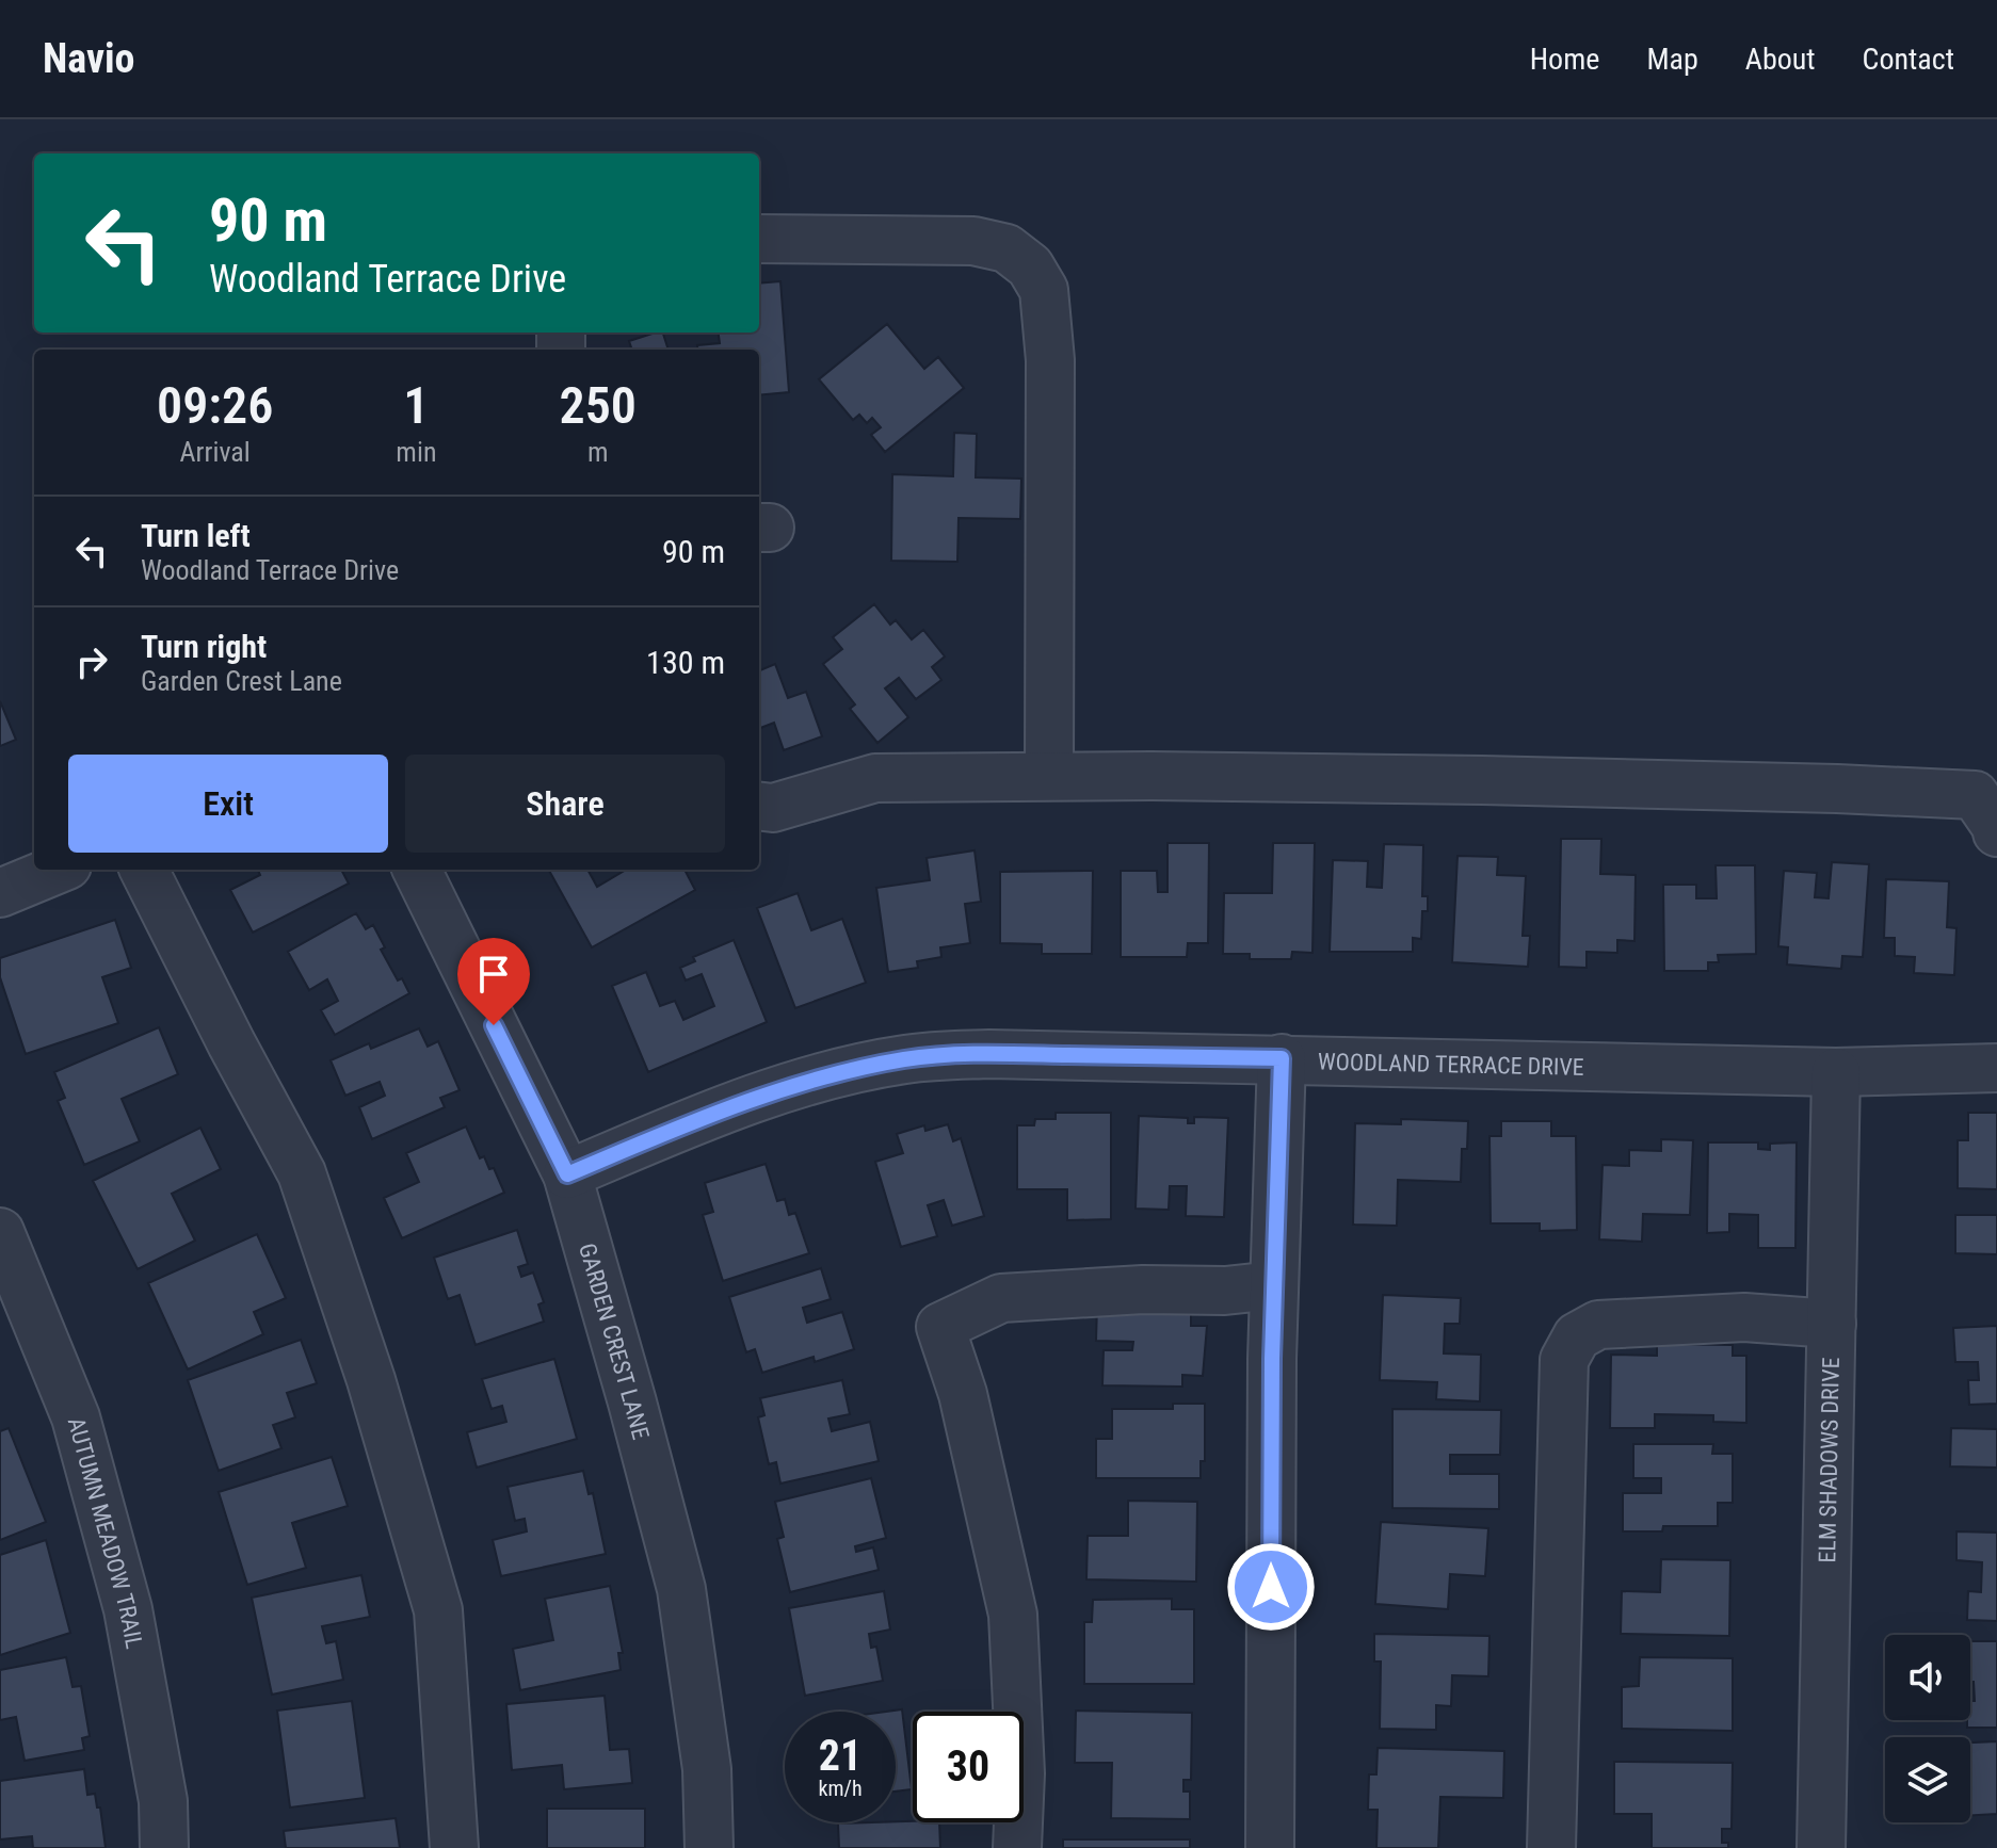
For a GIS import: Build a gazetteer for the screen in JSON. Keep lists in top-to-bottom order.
{
  "streets": {
    "street": [
      "WOODLAND TERRACE DRIVE",
      "GARDEN CREST LANE",
      "ELM SHADOWS DRIVE",
      "AUTUMN MEADOW TRAIL"
    ]
  },
  "crossings": [
    ["WOODLAND TERRACE DRIVE", "GARDEN CREST LANE"],
    ["WOODLAND TERRACE DRIVE", "ELM SHADOWS DRIVE"]
  ],
  "page": {
    "header": "Navio",
    "nav": [
      "Home",
      "Map",
      "About",
      "Contact"
    ],
    "turn": ["90 m", "Woodland Terrace Drive"],
    "eta": [
      "09:26",
      "Arrival",
      "1",
      "min",
      "250",
      "m"
    ],
    "list": [
      {
        "name": "Turn left",
        "note": "Woodland Terrace Drive",
        "value": "90 m"
      },
      {
        "name": "Turn right",
        "note": "Garden Crest Lane",
        "value": "130 m"
      }
    ],
    "buttons": ["Exit", "Share"],
    "speed": "21 km/h",
    "limit": "30"
  }
}
